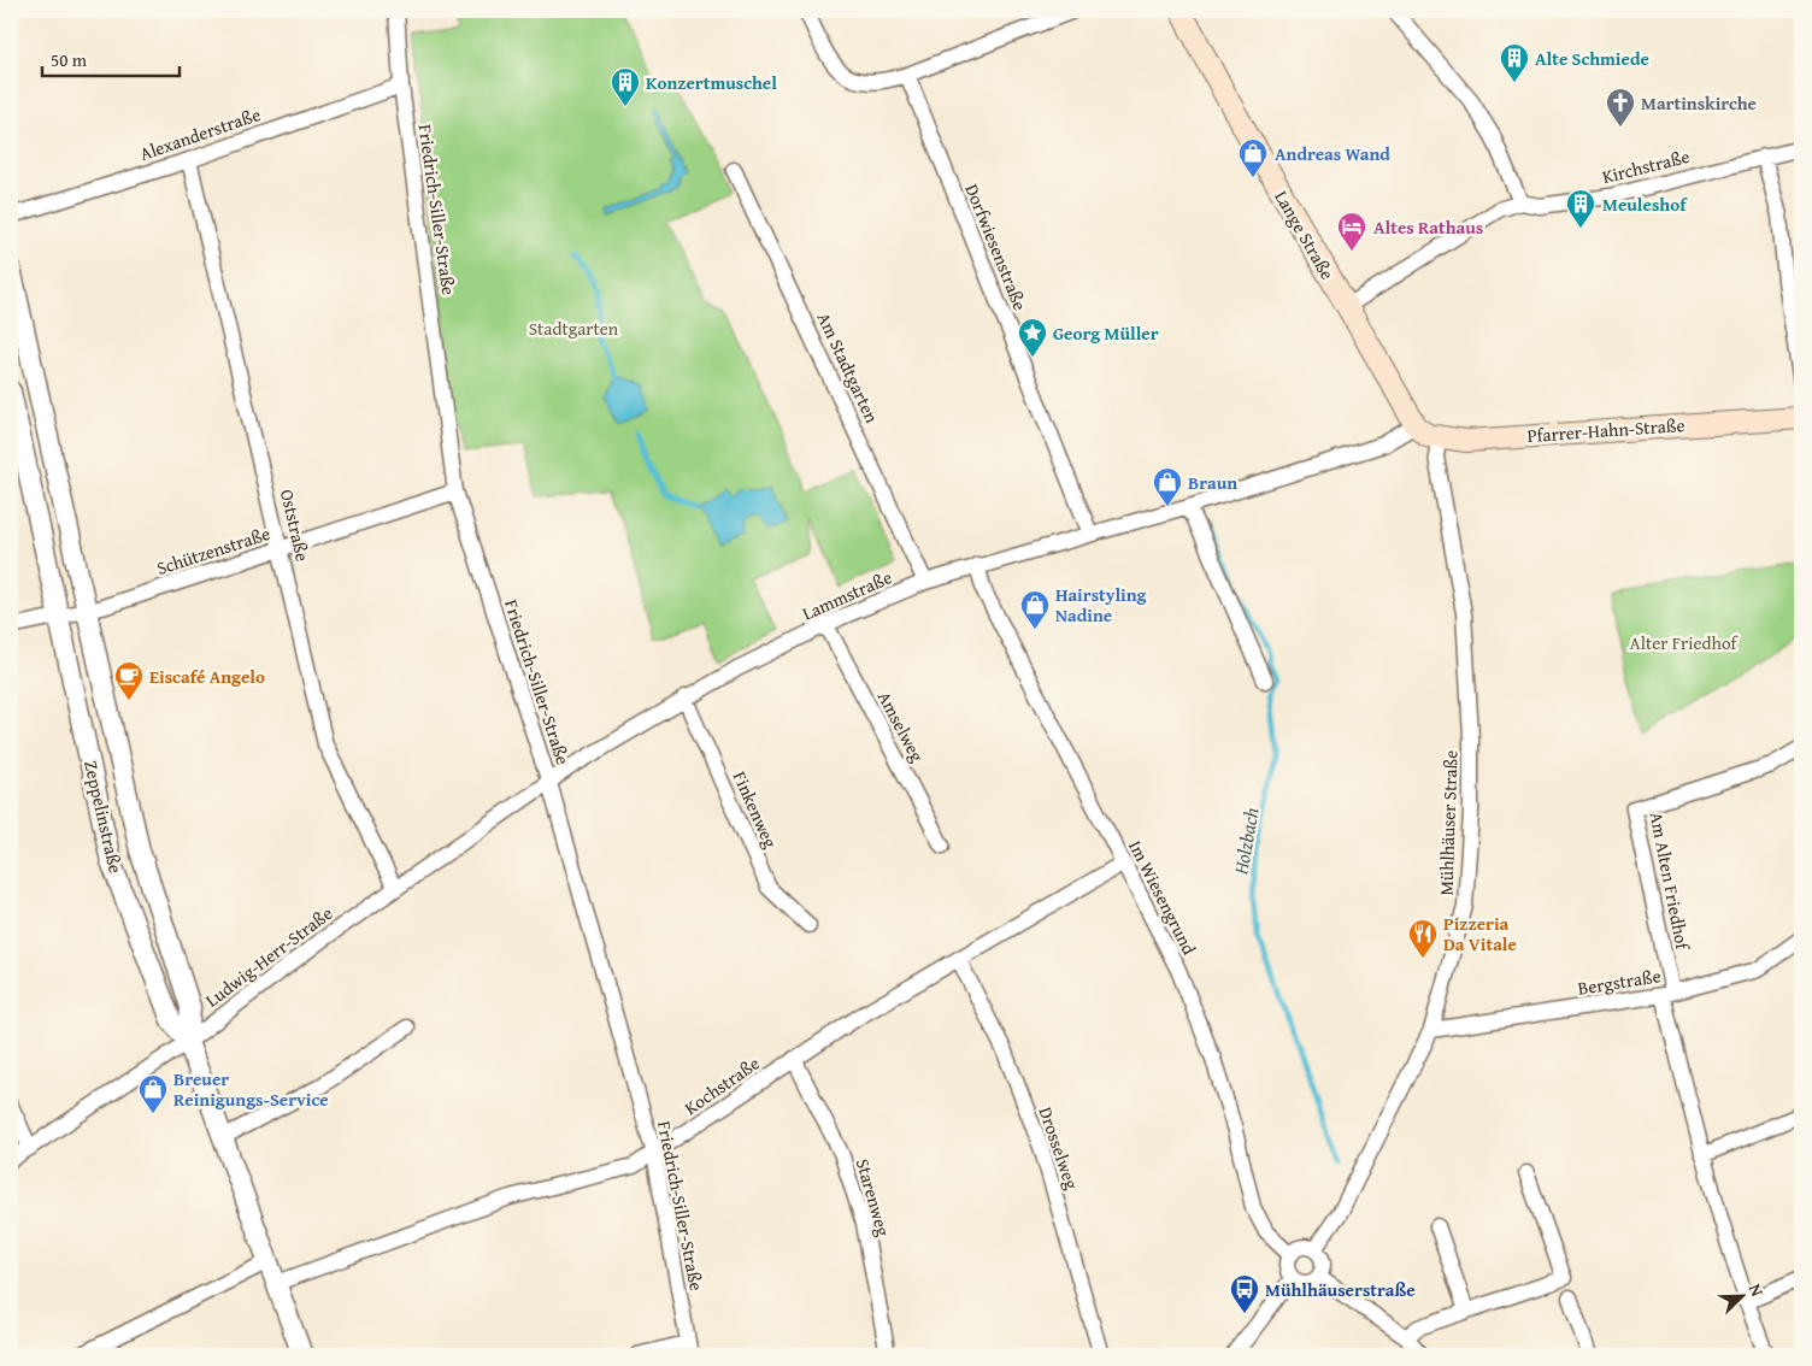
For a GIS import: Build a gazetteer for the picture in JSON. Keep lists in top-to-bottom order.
{
  "streets": {
    "main road": ["Lange Straße", "Pfarrer-Hahn-Straße"],
    "street": [
      "Alexanderstraße",
      "Kirchstraße",
      "Friedrich-Siller-Straße",
      "Dorfwiesenstraße",
      "Am Stadtgarten",
      "Oststraße",
      "Schützenstraße",
      "Lammstraße",
      "Amselweg",
      "Finkenweg",
      "Zeppelinstraße",
      "Mühlhäuser Straße",
      "Am Alten Friedhof",
      "Im Wiesengrund",
      "Ludwig-Herr-Straße",
      "Bergstraße",
      "Kochstraße",
      "Drosselweg",
      "Starenweg"
    ]
  },
  "crossings": [
    ["Alexanderstraße", "Friedrich-Siller-Straße"],
    ["Alexanderstraße", "Oststraße"],
    ["Kirchstraße", "Lange Straße"],
    ["Friedrich-Siller-Straße", "Schützenstraße"],
    ["Friedrich-Siller-Straße", "Lammstraße"],
    ["Friedrich-Siller-Straße", "Ludwig-Herr-Straße"],
    ["Friedrich-Siller-Straße", "Kochstraße"],
    ["Lange Straße", "Pfarrer-Hahn-Straße"],
    ["Lange Straße", "Lammstraße"],
    ["Dorfwiesenstraße", "Lammstraße"],
    ["Am Stadtgarten", "Lammstraße"],
    ["Pfarrer-Hahn-Straße", "Lammstraße"],
    ["Pfarrer-Hahn-Straße", "Mühlhäuser Straße"],
    ["Oststraße", "Schützenstraße"],
    ["Oststraße", "Ludwig-Herr-Straße"],
    ["Schützenstraße", "Zeppelinstraße"],
    ["Lammstraße", "Amselweg"],
    ["Lammstraße", "Finkenweg"],
    ["Lammstraße", "Im Wiesengrund"],
    ["Lammstraße", "Ludwig-Herr-Straße"],
    ["Zeppelinstraße", "Ludwig-Herr-Straße"],
    ["Zeppelinstraße", "Kochstraße"],
    ["Mühlhäuser Straße", "Im Wiesengrund"],
    ["Mühlhäuser Straße", "Bergstraße"],
    ["Am Alten Friedhof", "Bergstraße"],
    ["Im Wiesengrund", "Kochstraße"],
    ["Kochstraße", "Drosselweg"],
    ["Kochstraße", "Starenweg"]
  ],
  "water": ["Holzbach"],
  "parks": ["Stadtgarten", "Alter Friedhof"],
  "places": {
    "building": ["Alte Schmiede", "Konzertmuschel", "Meuleshof"],
    "church": ["Martinskirche"],
    "shop": [
      "Andreas Wand",
      "Braun",
      "Hairstyling Nadine",
      "Breuer Reinigungs-Service"
    ],
    "hotel": ["Altes Rathaus"],
    "place": ["Georg Müller"],
    "cafe": ["Eiscafé Angelo"],
    "restaurant": ["Pizzeria Da Vitale"],
    "bus stop": ["Mühlhäuserstraße"]
  },
  "scale_bar": "50 m",
  "north": "top right"
}
